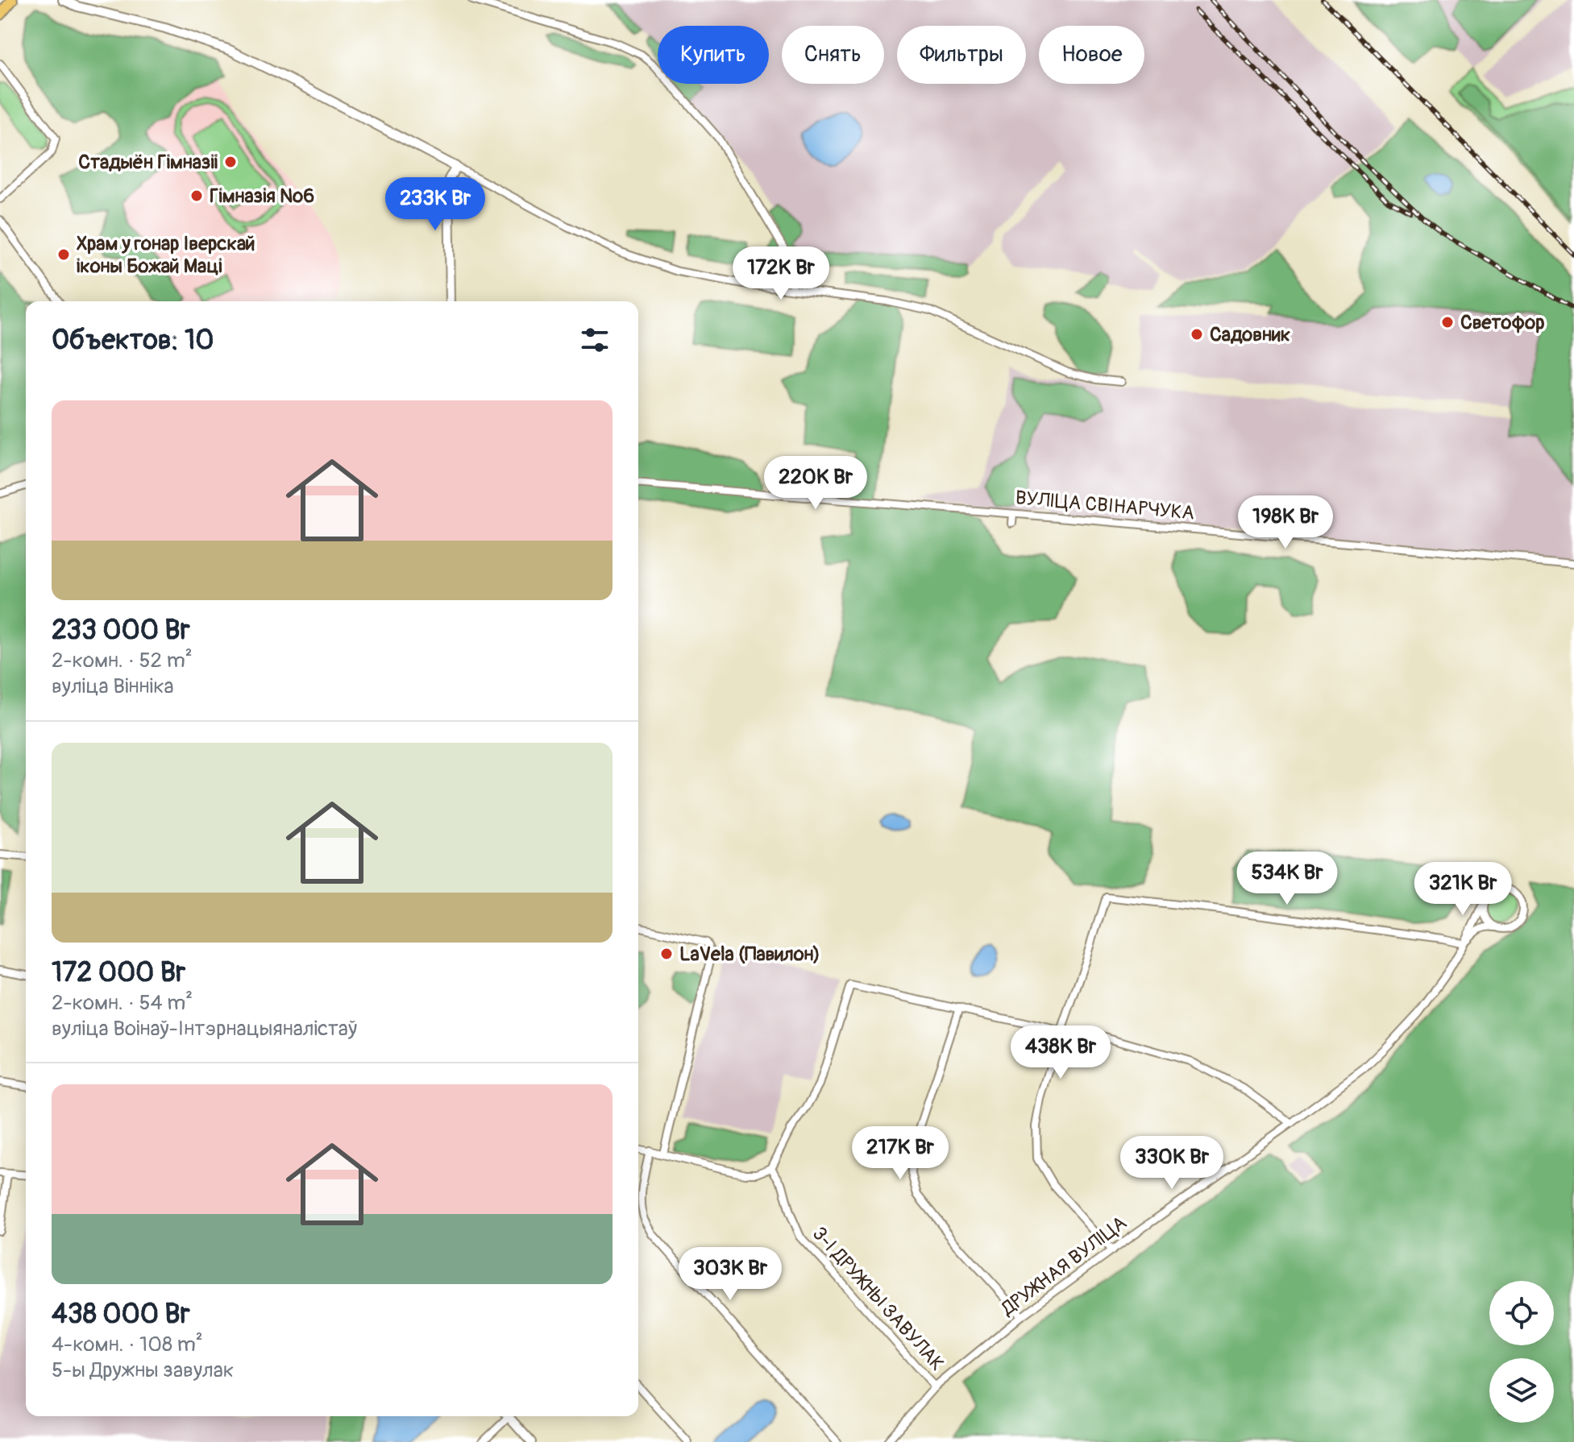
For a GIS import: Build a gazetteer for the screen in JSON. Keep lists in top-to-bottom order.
{
  "streets": {
    "street": ["ВУЛІЦА СВІНАРЧУКА", "ДРУЖНАЯ ВУЛІЦА", "3-І ДРУЖНЫ ЗАВУЛАК"]
  },
  "crossings": [
    ["ДРУЖНАЯ ВУЛІЦА", "3-І ДРУЖНЫ ЗАВУЛАК"]
  ],
  "places": [
    "Стадыён Гімназіі",
    "Гімназія №6",
    "Храм у гонар Іверскай іконы Божай Маці",
    "Светофор",
    "Садовник",
    "LaVela (Павилон)"
  ],
  "page": {
    "chip": [
      "Купить",
      "Снять",
      "Фильтры",
      "Новое"
    ],
    "price": [
      "233K Br",
      "172K Br",
      "220K Br",
      "198K Br",
      "534K Br",
      "321K Br",
      "438K Br",
      "217K Br",
      "330K Br",
      "303K Br"
    ],
    "heading": "Объектов: 10",
    "list": [
      {
        "name": "233 000 Br",
        "note": "2-комн. · 52 m² · вуліца Вінніка"
      },
      {
        "name": "172 000 Br",
        "note": "2-комн. · 54 m² · вуліца Воінаў-Інтэрнацыяналістаў"
      },
      {
        "name": "438 000 Br",
        "note": "4-комн. · 108 m² · 5-ы Дружны завулак"
      }
    ]
  }
}
